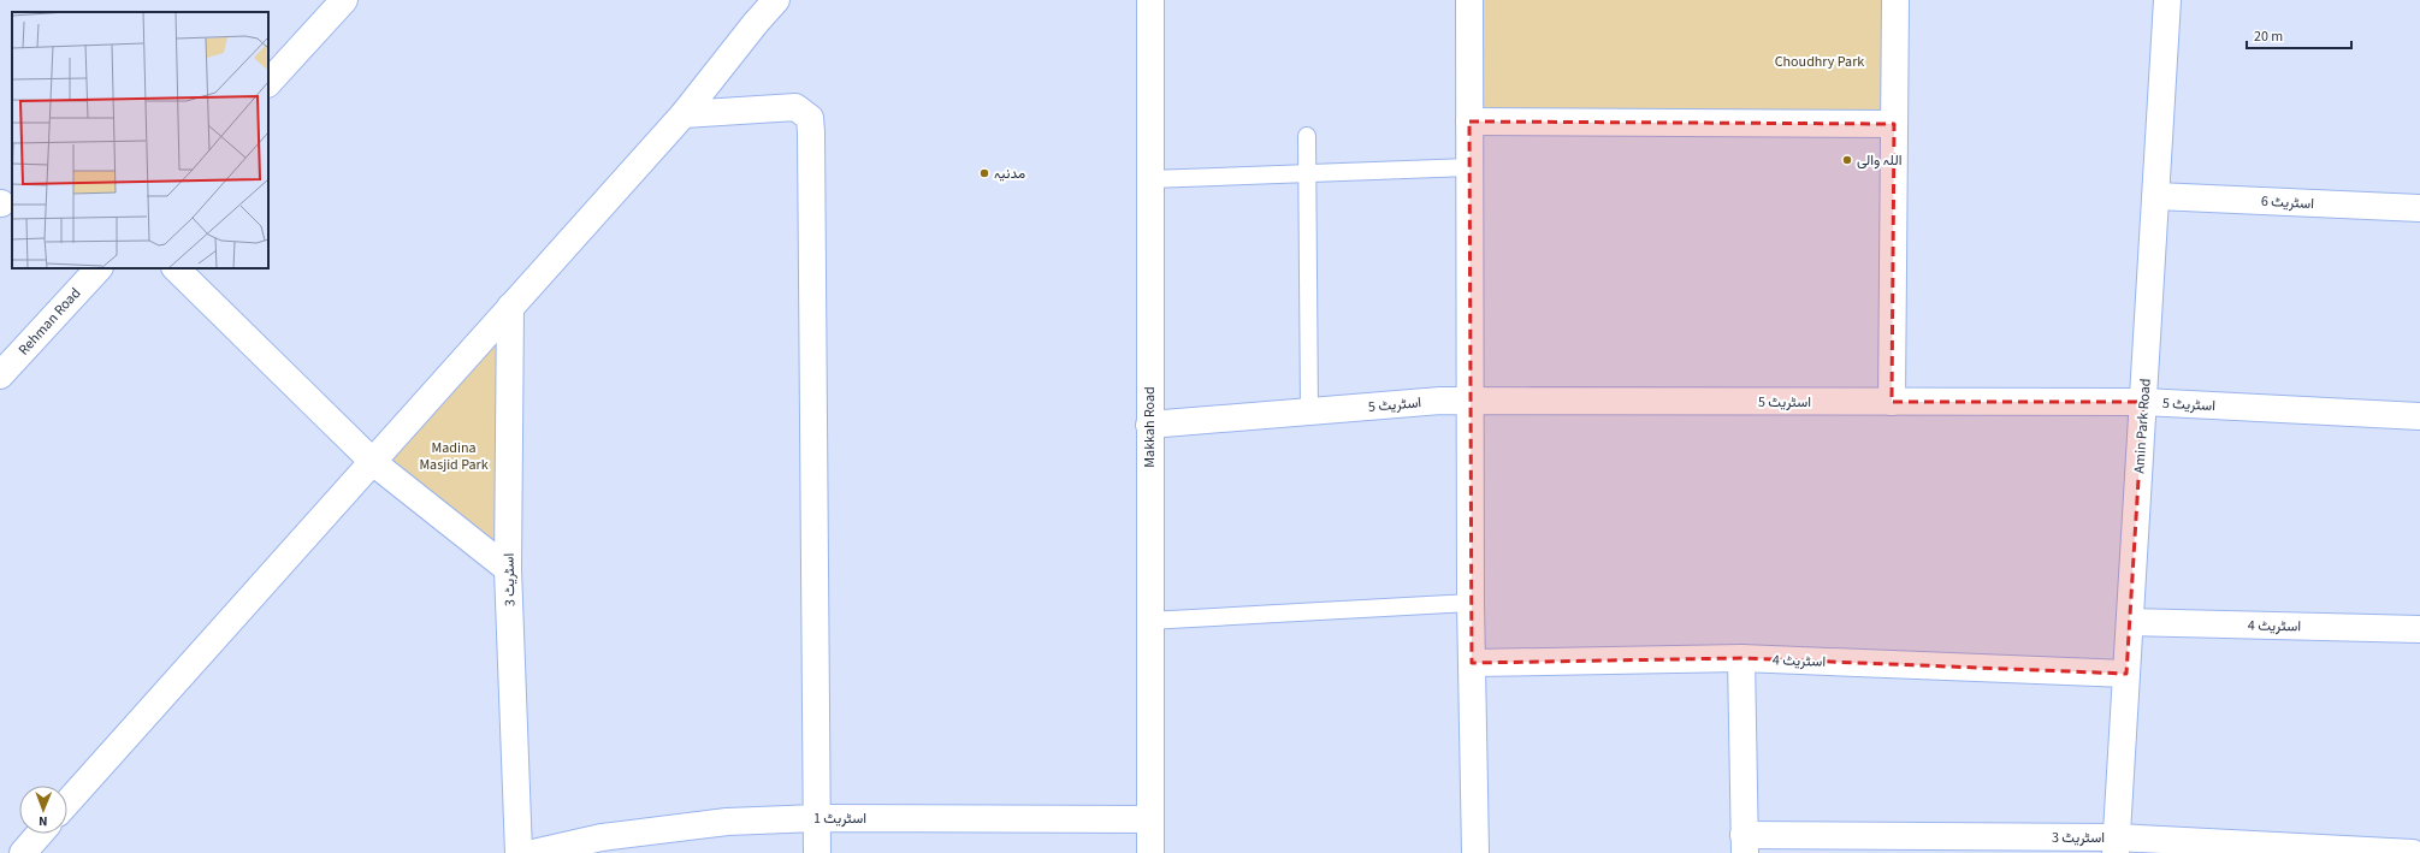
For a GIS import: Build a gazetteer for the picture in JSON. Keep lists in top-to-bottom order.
{
  "streets": {
    "street": [
      "اسٹریٹ 6",
      "Rehman Road",
      "اسٹریٹ 5",
      "Amin Park Road",
      "Makkah Road",
      "اسٹریٹ 3",
      "اسٹریٹ 4",
      "اسٹریٹ 1"
    ]
  },
  "crossings": [
    ["اسٹریٹ 6", "Amin Park Road"],
    ["اسٹریٹ 5", "Amin Park Road"],
    ["اسٹریٹ 5", "Makkah Road"],
    ["Amin Park Road", "اسٹریٹ 3"],
    ["Amin Park Road", "اسٹریٹ 4"],
    ["Makkah Road", "اسٹریٹ 1"]
  ],
  "parks": ["Choudhry Park", "Madina Masjid Park"],
  "places": ["اللہ والی", "مدنیہ"],
  "scale_bar": "20 m",
  "north": "bottom"
}
